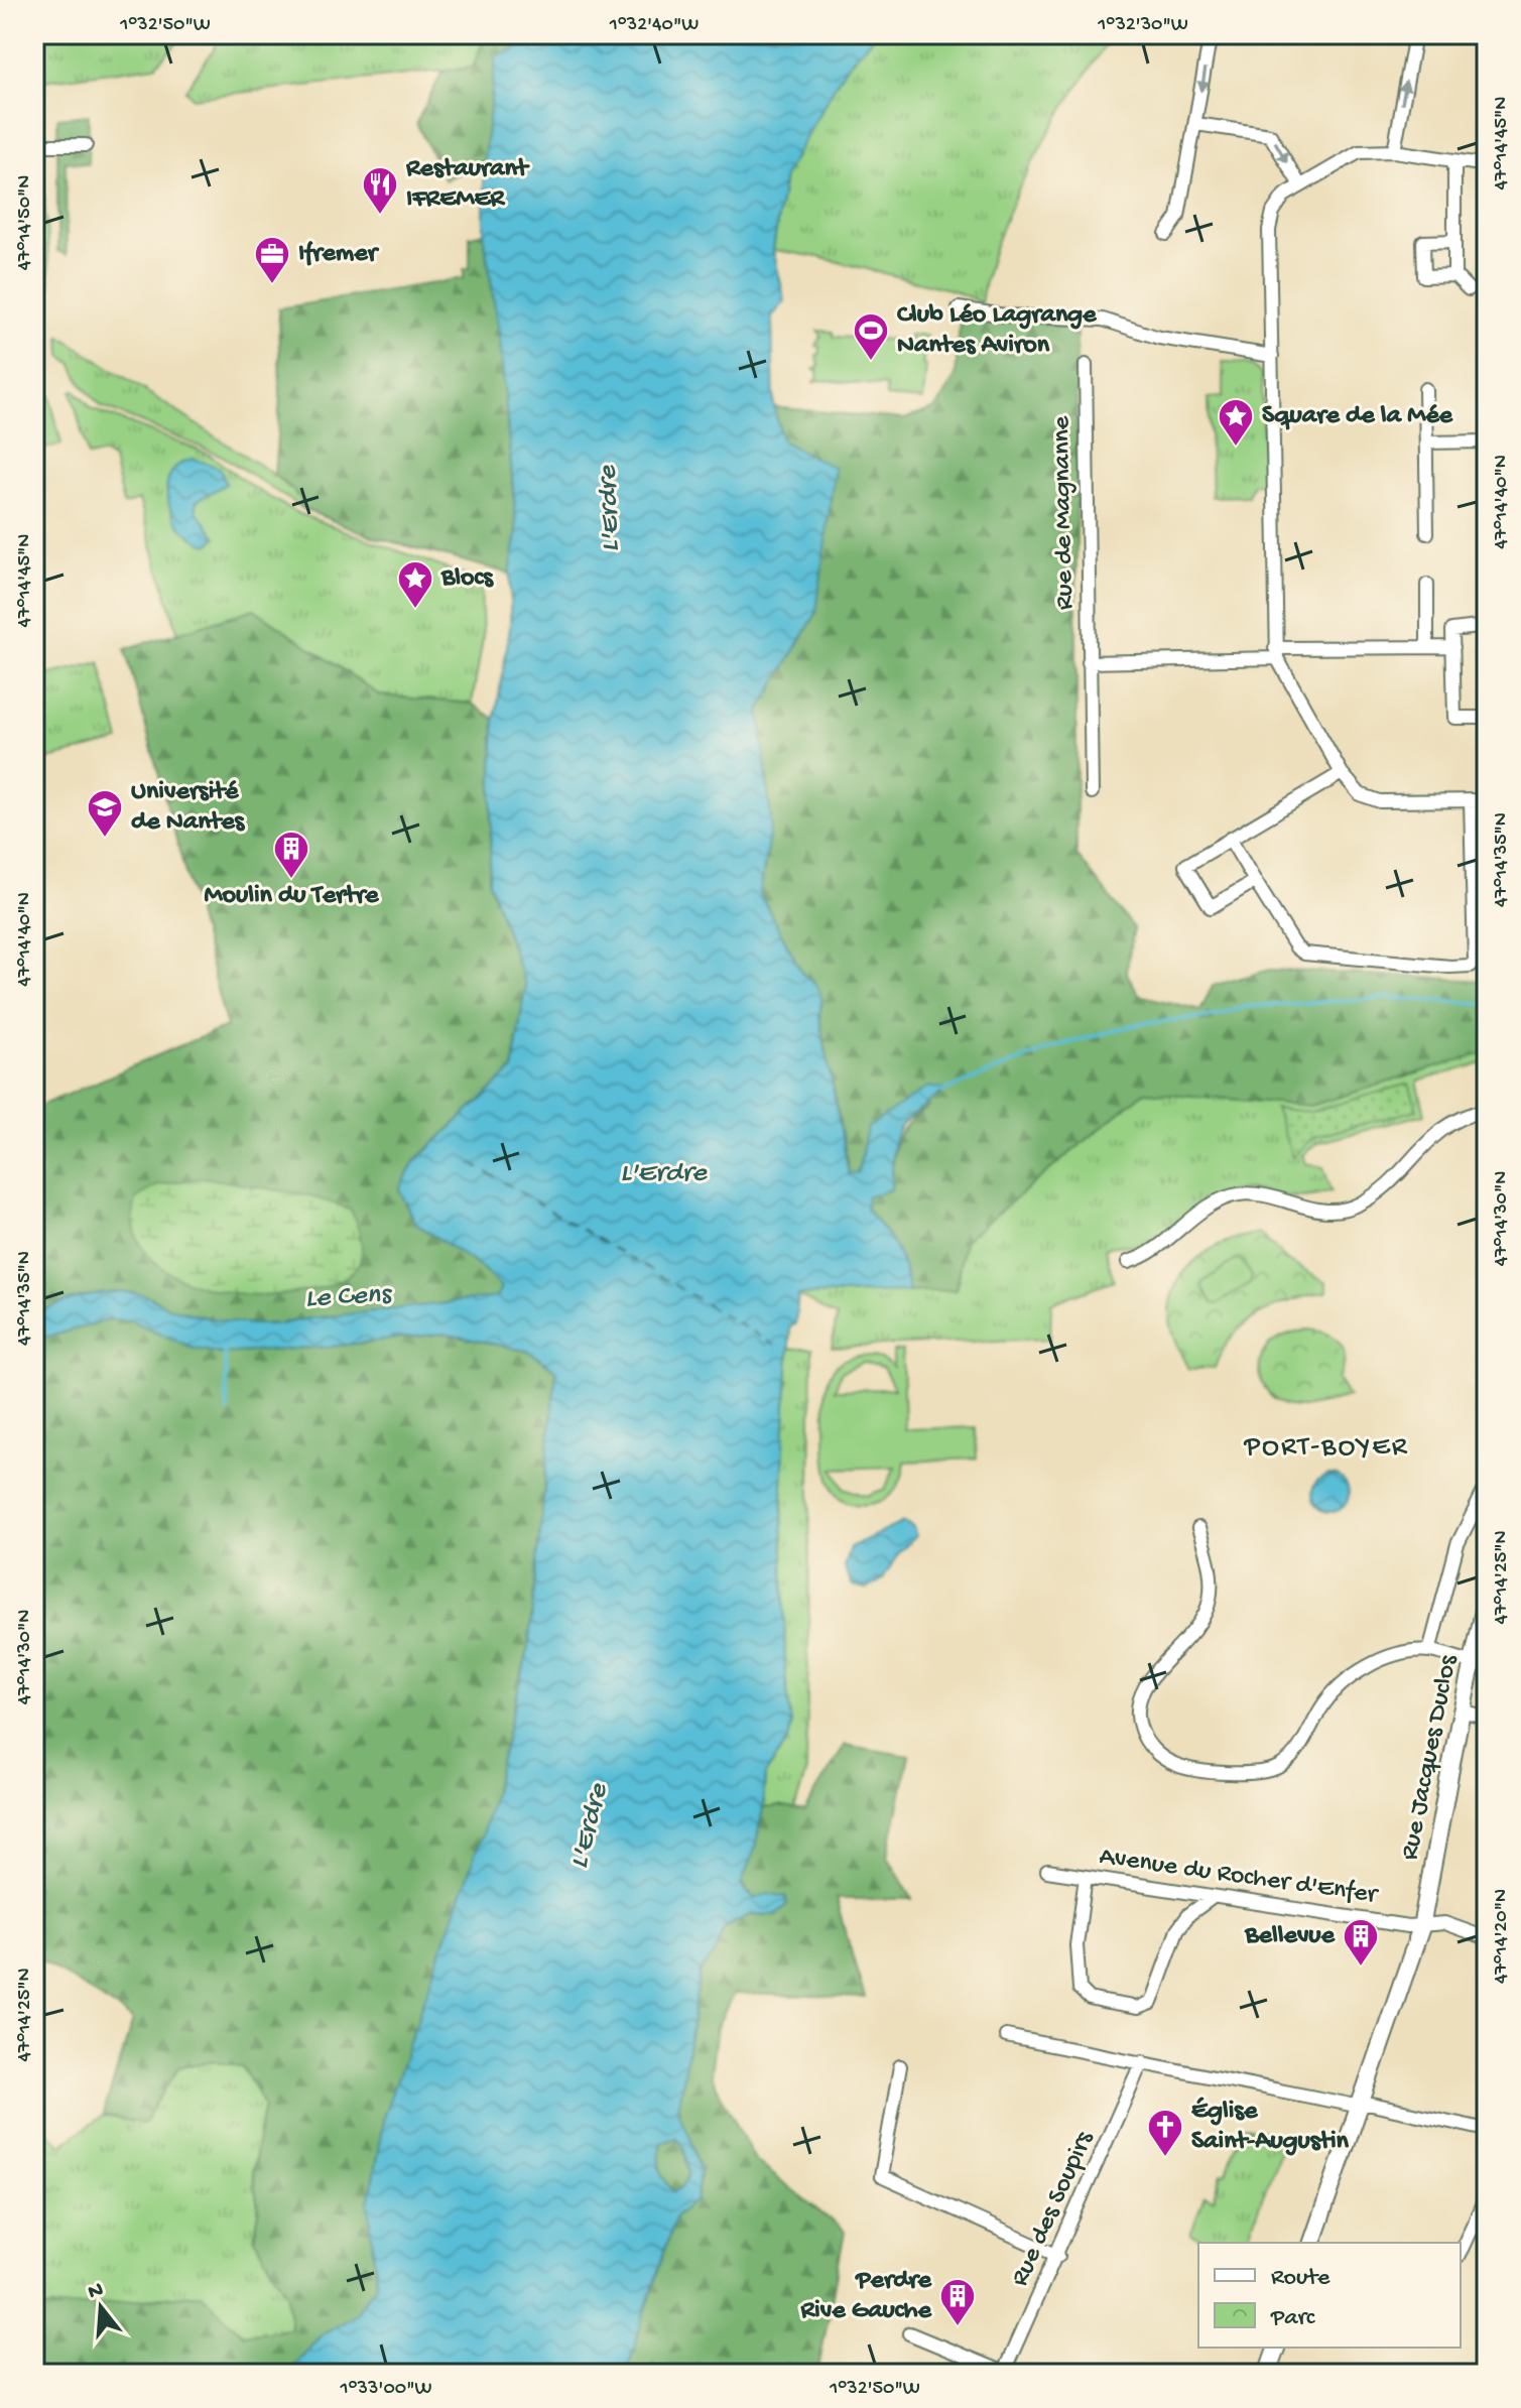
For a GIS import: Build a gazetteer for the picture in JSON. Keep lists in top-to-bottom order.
{
  "streets": {
    "street": [
      "Rue de Magnanne",
      "Rue Jacques Duclos",
      "Avenue du Rocher d'Enfer",
      "Rue des Soupirs"
    ]
  },
  "crossings": [
    ["Rue Jacques Duclos", "Avenue du Rocher d'Enfer"]
  ],
  "districts": ["PORT-BOYER"],
  "water": ["L'Erdre", "Le Cens"],
  "places": {
    "restaurant": ["Restaurant IFREMER"],
    "office": ["Ifremer"],
    "sports": ["Club Léo Lagrange Nantes Aviron"],
    "place": ["Square de la Mée", "Blocs"],
    "school or university": ["Université de Nantes"],
    "building": ["Moulin du Tertre", "Bellevue", "Perdre Rive Gauche"],
    "church": ["Église Saint-Augustin"]
  },
  "legend": ["Route", "Parc"],
  "north": "top",
  "coordinates": [
    "1°32'50\"W",
    "1°32'40\"W",
    "1°32'30\"W",
    "47°14'45\"N",
    "47°14'50\"N",
    "47°14'40\"N",
    "47°14'35\"N",
    "47°14'30\"N",
    "47°14'25\"N",
    "47°14'20\"N",
    "1°33'00\"W"
  ]
}
